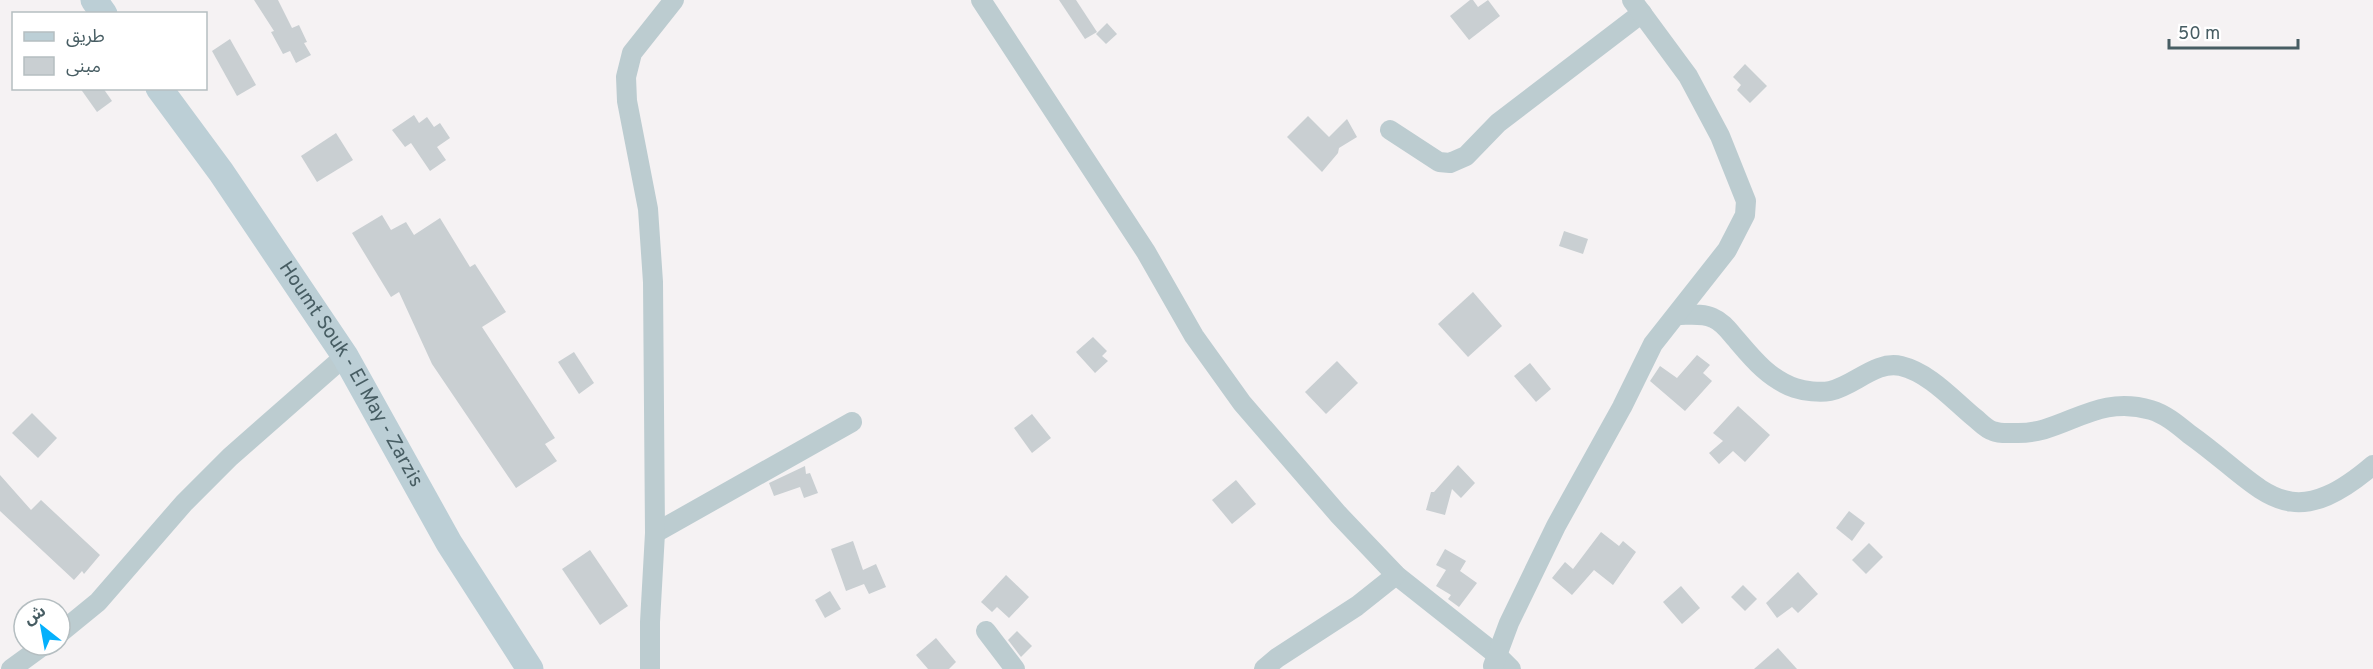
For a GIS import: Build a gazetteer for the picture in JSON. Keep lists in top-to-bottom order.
{
  "streets": {
    "main road": ["Houmt Souk - El May - Zarzis"]
  },
  "legend": ["طريق", "مبنى"],
  "scale_bar": "50 m",
  "north": "top left"
}
